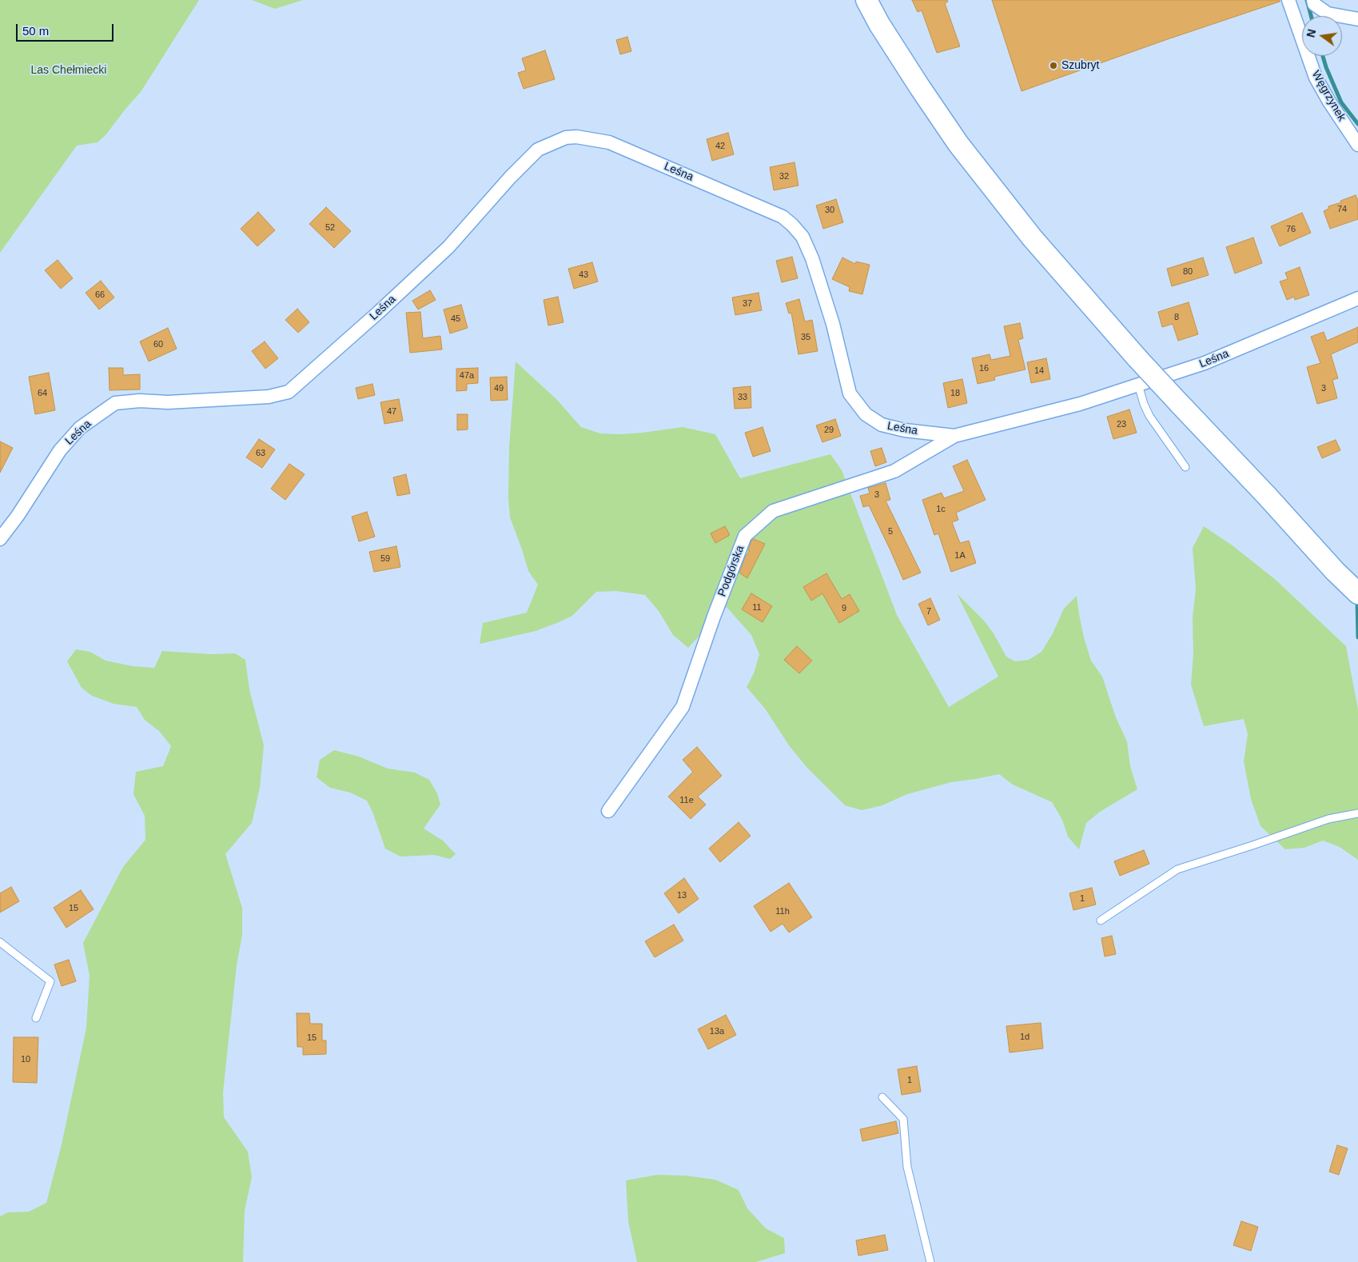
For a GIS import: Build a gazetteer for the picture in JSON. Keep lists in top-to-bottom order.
{
  "streets": {
    "street": ["Węgrzynek", "Leśna", "Podgórska"]
  },
  "crossings": [
    ["Leśna", "Podgórska"]
  ],
  "parks": ["Las Chełmiecki"],
  "places": ["Szubryt"],
  "house_numbers": [
    "42",
    "32",
    "74",
    "30",
    "52",
    "76",
    "80",
    "43",
    "66",
    "37",
    "8",
    "45",
    "35",
    "60",
    "16",
    "14",
    "47a",
    "49",
    "3",
    "64",
    "18",
    "33",
    "47",
    "23",
    "29",
    "63",
    "3",
    "1c",
    "5",
    "1A",
    "59",
    "11",
    "9",
    "7",
    "11e",
    "13",
    "1",
    "15",
    "11h",
    "13a",
    "1d",
    "15",
    "10",
    "1"
  ],
  "scale_bar": "50 m",
  "north": "left"
}
